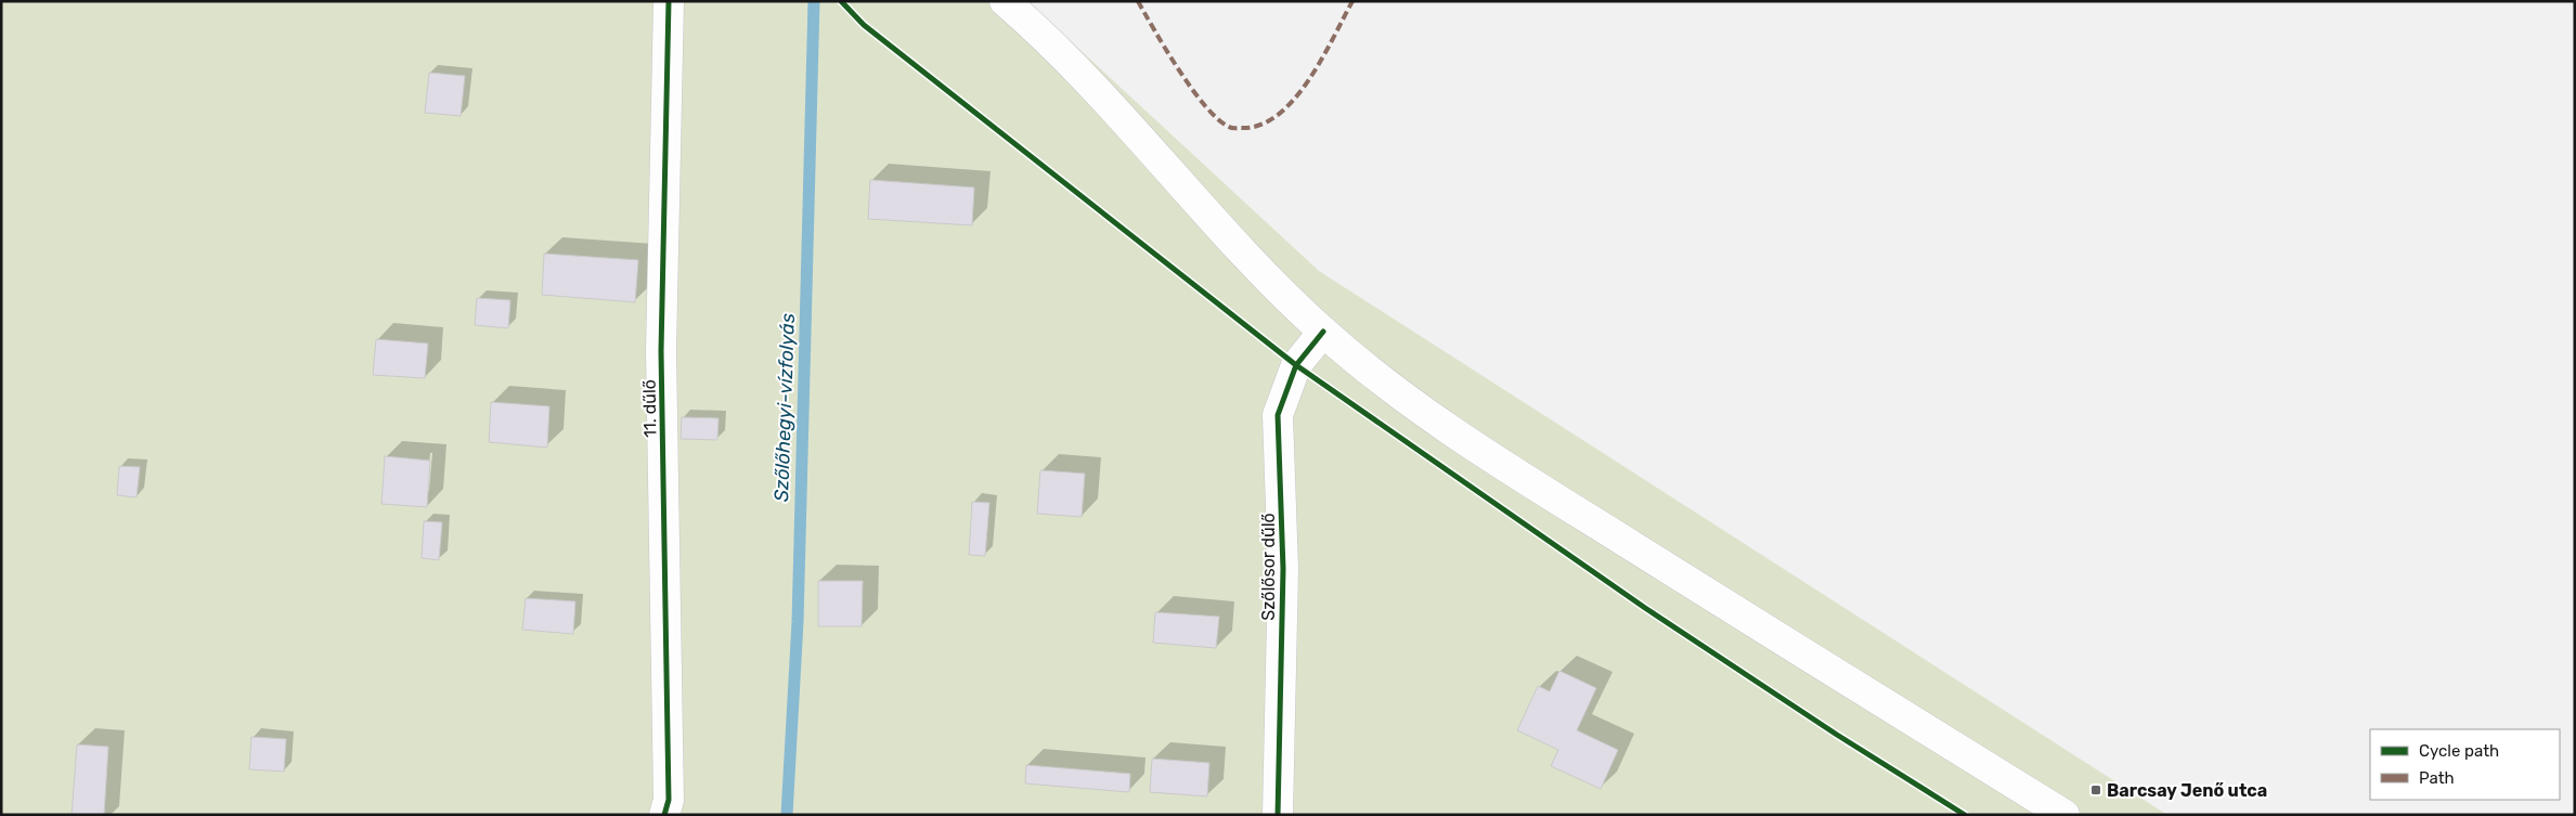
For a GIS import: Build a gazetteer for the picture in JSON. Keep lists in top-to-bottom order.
{
  "streets": {
    "main road": ["11. dűlő", "Szőlősor dűlő"]
  },
  "water": ["Szőlőhegyi-vízfolyás"],
  "places": {
    "transit": ["Barcsay Jenő utca"]
  },
  "legend": ["Cycle path", "Path"]
}
